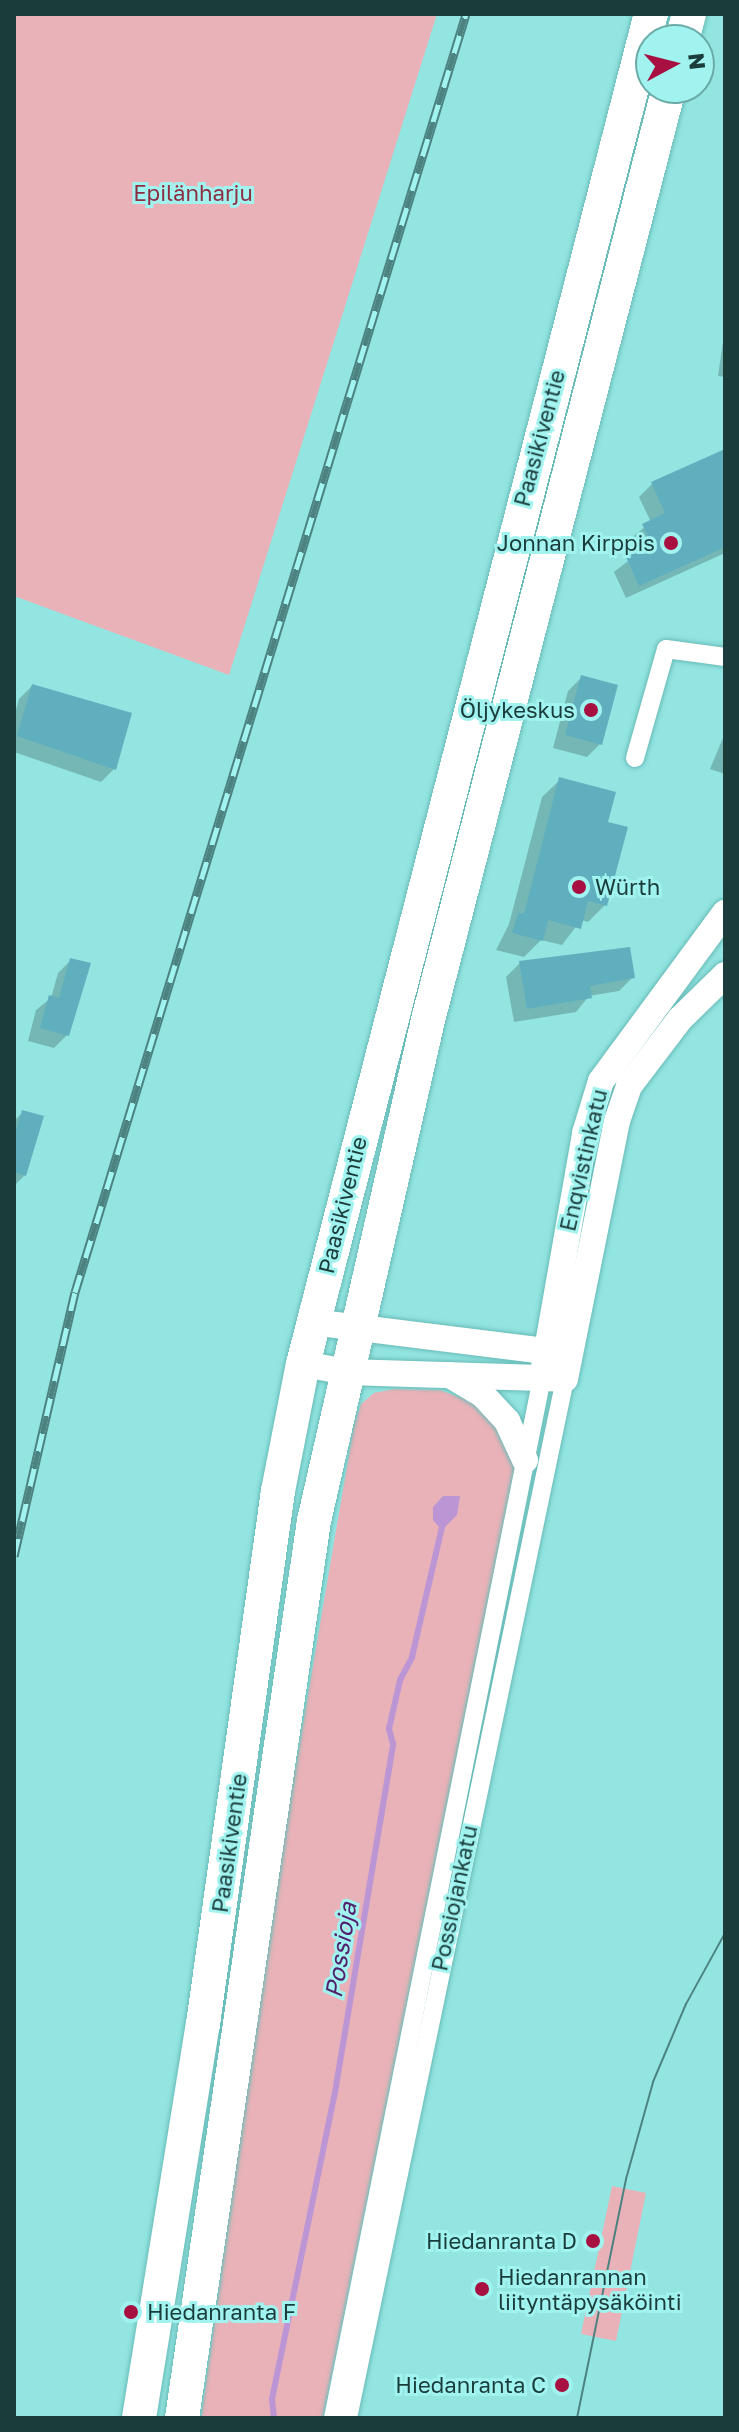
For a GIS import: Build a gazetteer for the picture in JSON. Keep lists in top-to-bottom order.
{
  "streets": {
    "highway": ["Paasikiventie"],
    "main road": ["Enqvistinkatu"],
    "street": ["Possiojankatu"]
  },
  "crossings": [
    ["Enqvistinkatu", "Possiojankatu"]
  ],
  "water": ["Possioja"],
  "parks": ["Epilänharju"],
  "places": [
    "Jonnan Kirppis",
    "Öljykeskus",
    "Würth",
    "Hiedanranta D",
    "Hiedanrannan liityntäpysäköinti",
    "Hiedanranta F",
    "Hiedanranta C"
  ],
  "north": "right"
}
